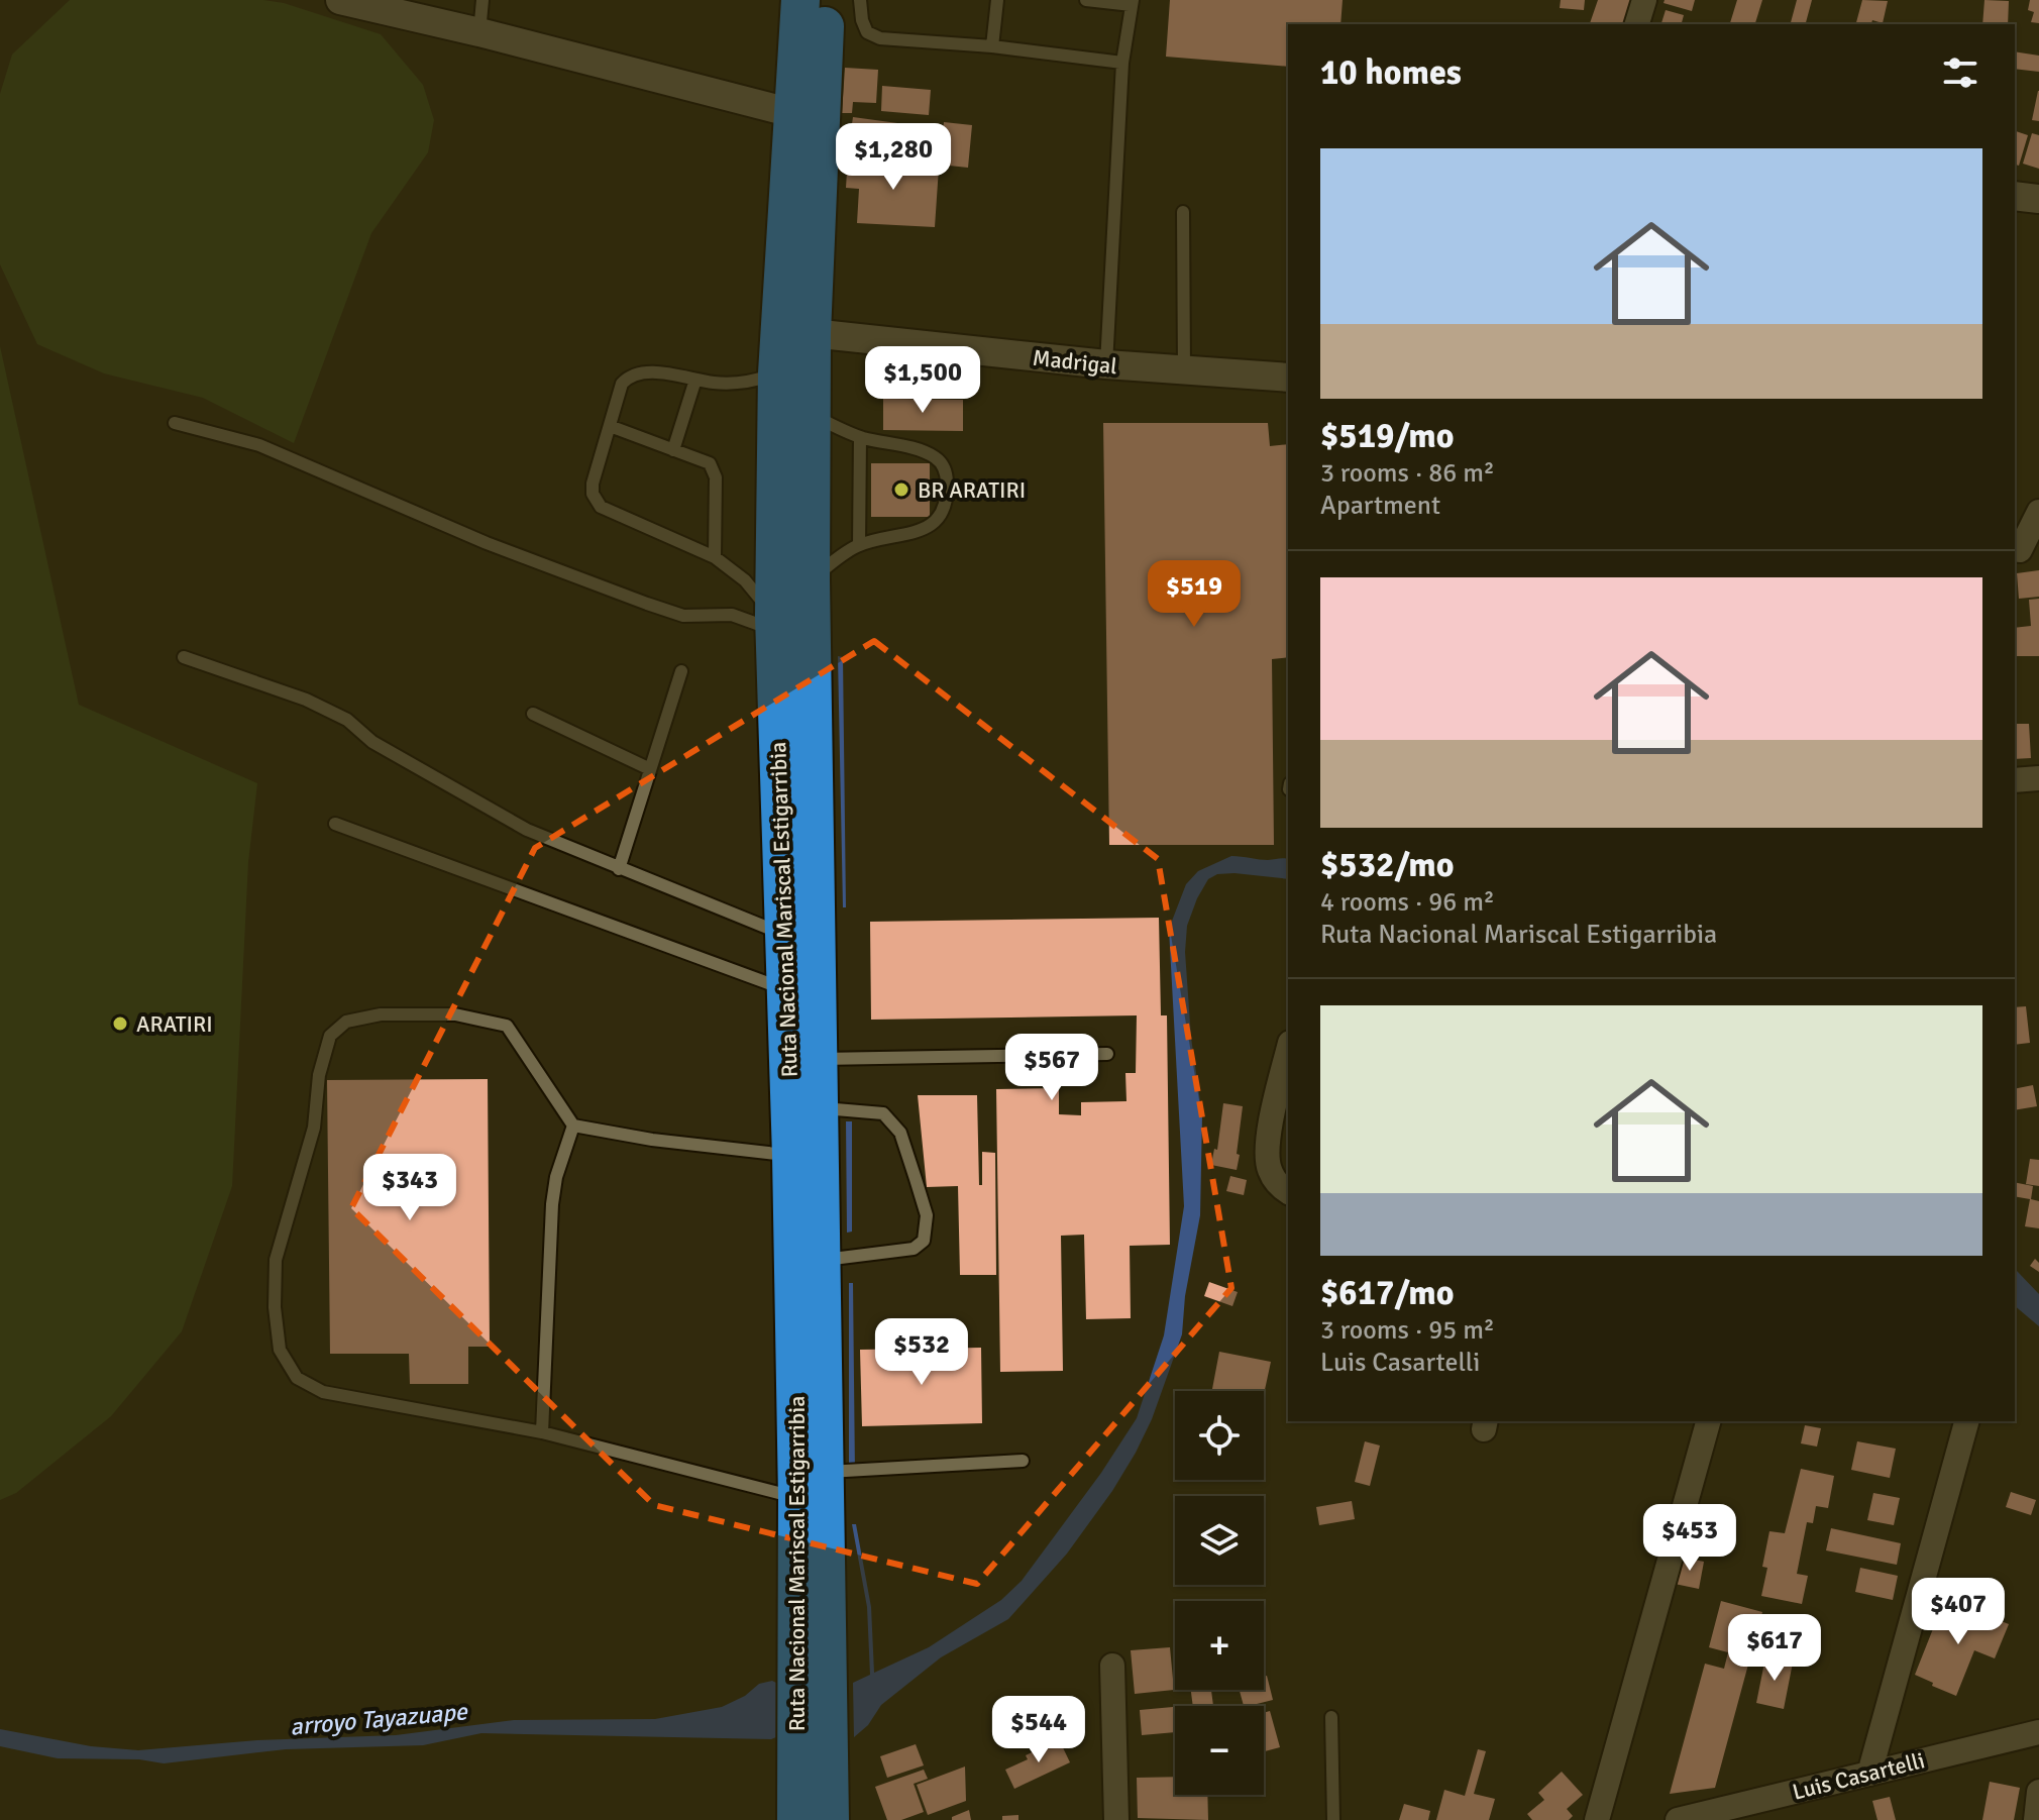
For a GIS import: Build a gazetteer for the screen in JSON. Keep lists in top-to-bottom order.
{
  "streets": {
    "highway": ["Ruta Nacional Mariscal Estigarribia"],
    "street": ["Madrigal", "Luis Casartelli"]
  },
  "crossings": [
    ["Madrigal", "Ruta Nacional Mariscal Estigarribia"]
  ],
  "water": ["arroyo Tayazuape"],
  "places": ["BR ARATIRI", "ARATIRI"],
  "page": {
    "heading": "10 homes",
    "list": [
      {
        "name": "$519/mo",
        "note": "3 rooms · 86 m² · Apartment"
      },
      {
        "name": "$532/mo",
        "note": "4 rooms · 96 m² · Ruta Nacional Mariscal Estigarribia"
      },
      {
        "name": "$617/mo",
        "note": "3 rooms · 95 m² · Luis Casartelli"
      }
    ],
    "price": [
      "$1,280",
      "$1,500",
      "$519",
      "$567",
      "$343",
      "$532",
      "$453",
      "$407",
      "$617",
      "$544"
    ],
    "map_buttons": ["+", "−"]
  }
}
